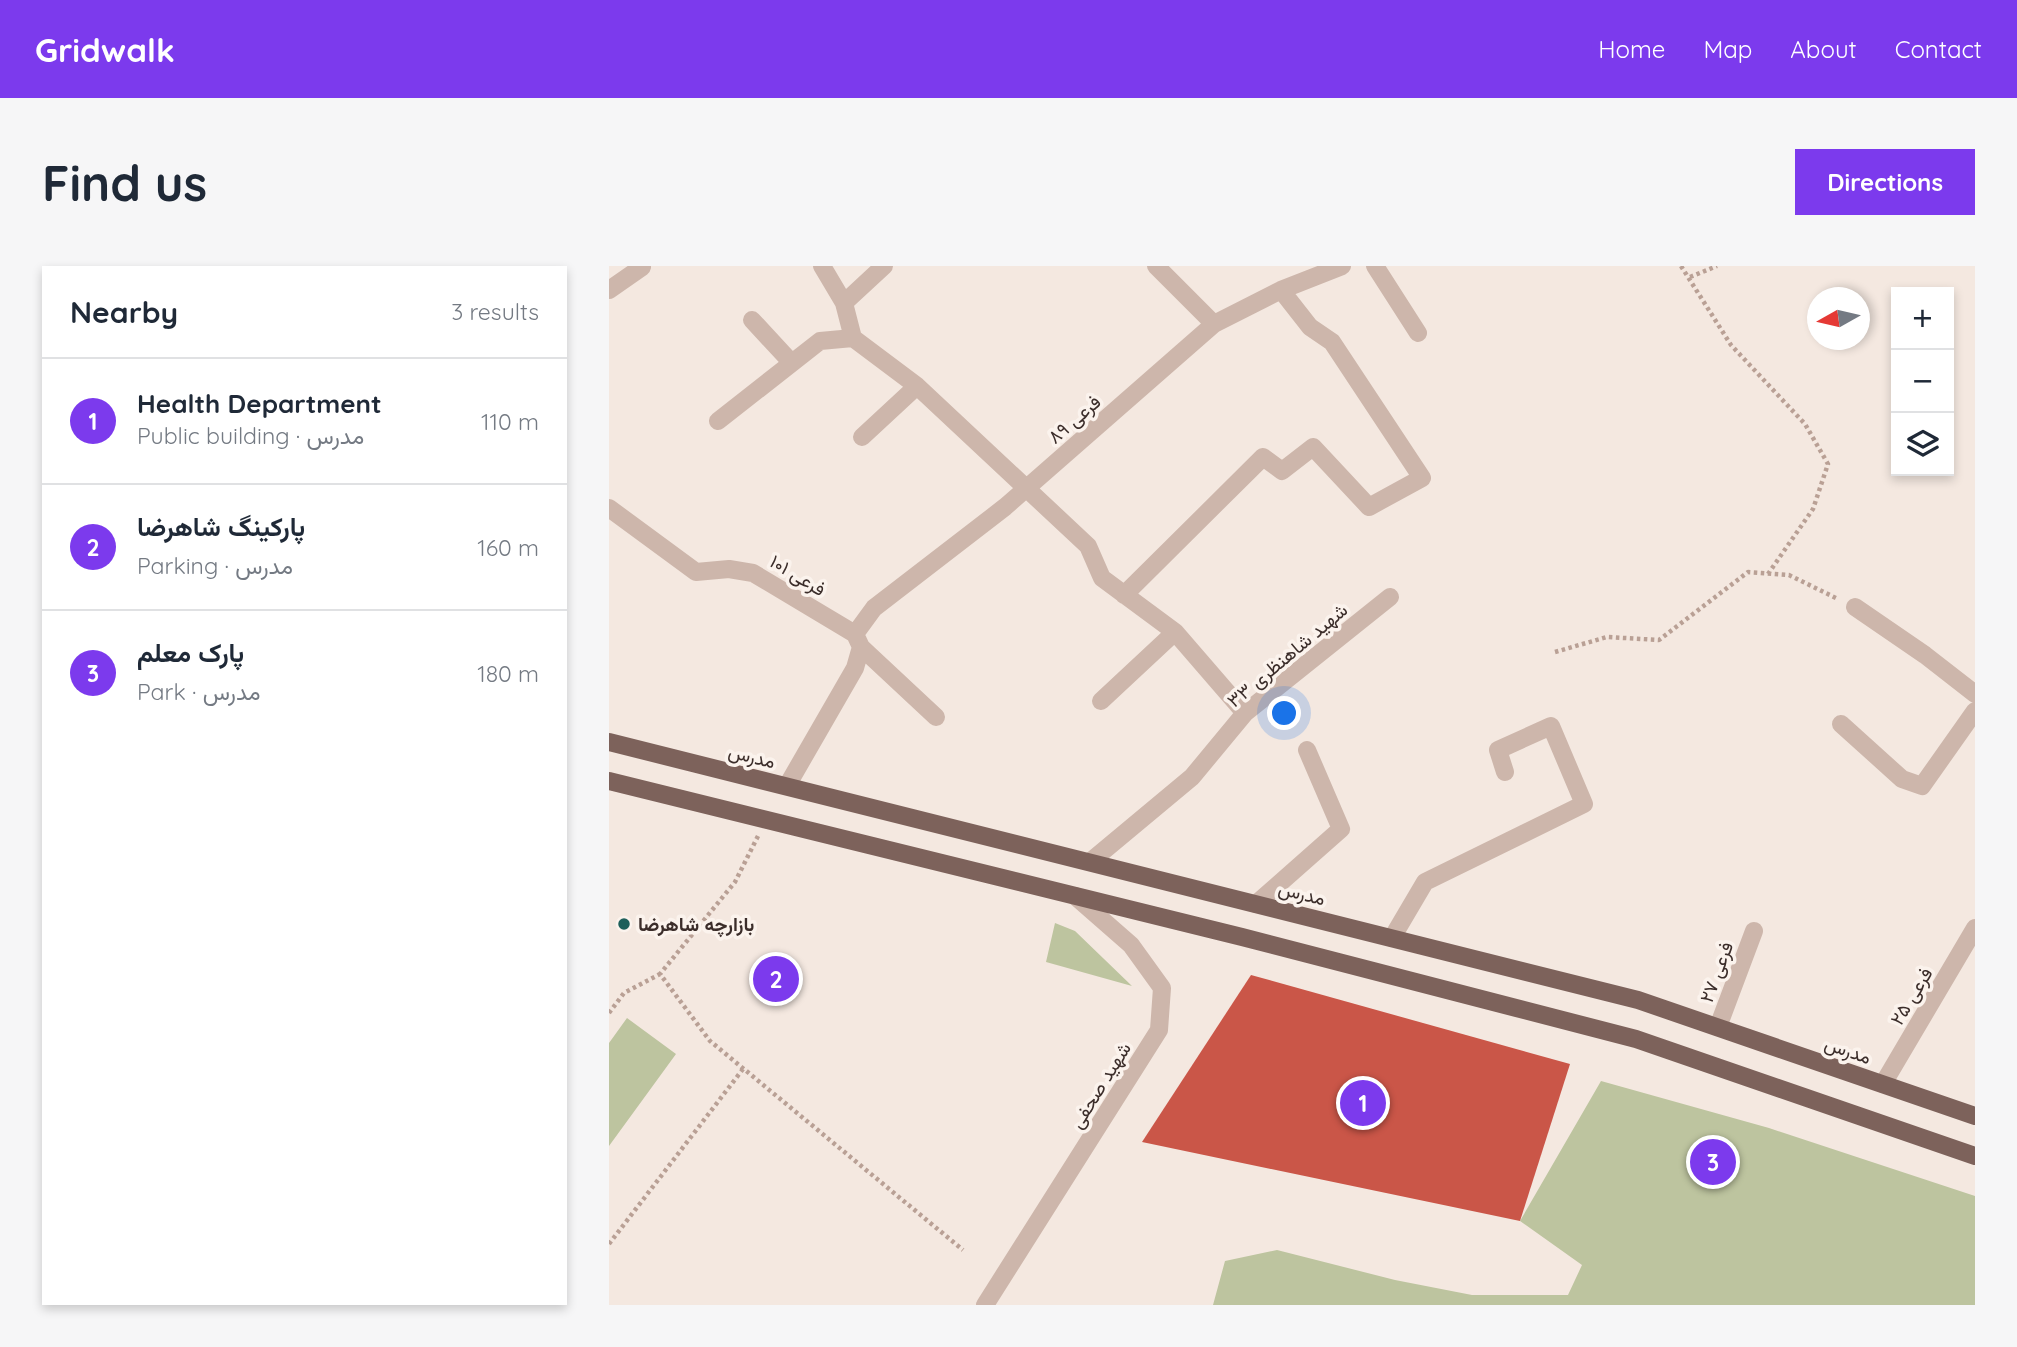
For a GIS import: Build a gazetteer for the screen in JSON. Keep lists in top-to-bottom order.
{
  "streets": {
    "main road": ["مدرس"],
    "street": [
      "فرعی ۸۹",
      "فرعی ۱۰۱",
      "۳۳ شهید شاهنظری",
      "فرعی ۲۷",
      "فرعی ۲۵",
      "شهید صحفی"
    ]
  },
  "crossings": [
    ["فرعی ۸۹", "فرعی ۱۰۱"],
    ["فرعی ۸۹", "مدرس"],
    ["۳۳ شهید شاهنظری", "مدرس"],
    ["مدرس", "فرعی ۲۷"],
    ["مدرس", "فرعی ۲۵"]
  ],
  "places": ["بازارچه شاهرضا"],
  "north": "left",
  "page": {
    "header": "Gridwalk",
    "nav": [
      "Home",
      "Map",
      "About",
      "Contact"
    ],
    "buttons": "Directions",
    "title": "Find us",
    "heading": ["Nearby", "3 results"],
    "map_buttons": ["+", "−"],
    "list": [
      {
        "mark": "1",
        "name": "Health Department",
        "note": "Public building · مدرس",
        "value": "110 m"
      },
      {
        "mark": "2",
        "name": "پارکینگ شاهرضا",
        "note": "Parking · مدرس",
        "value": "160 m"
      },
      {
        "mark": "3",
        "name": "پارک معلم",
        "note": "Park · مدرس",
        "value": "180 m"
      }
    ],
    "pins": ["2", "1", "3"]
  }
}
